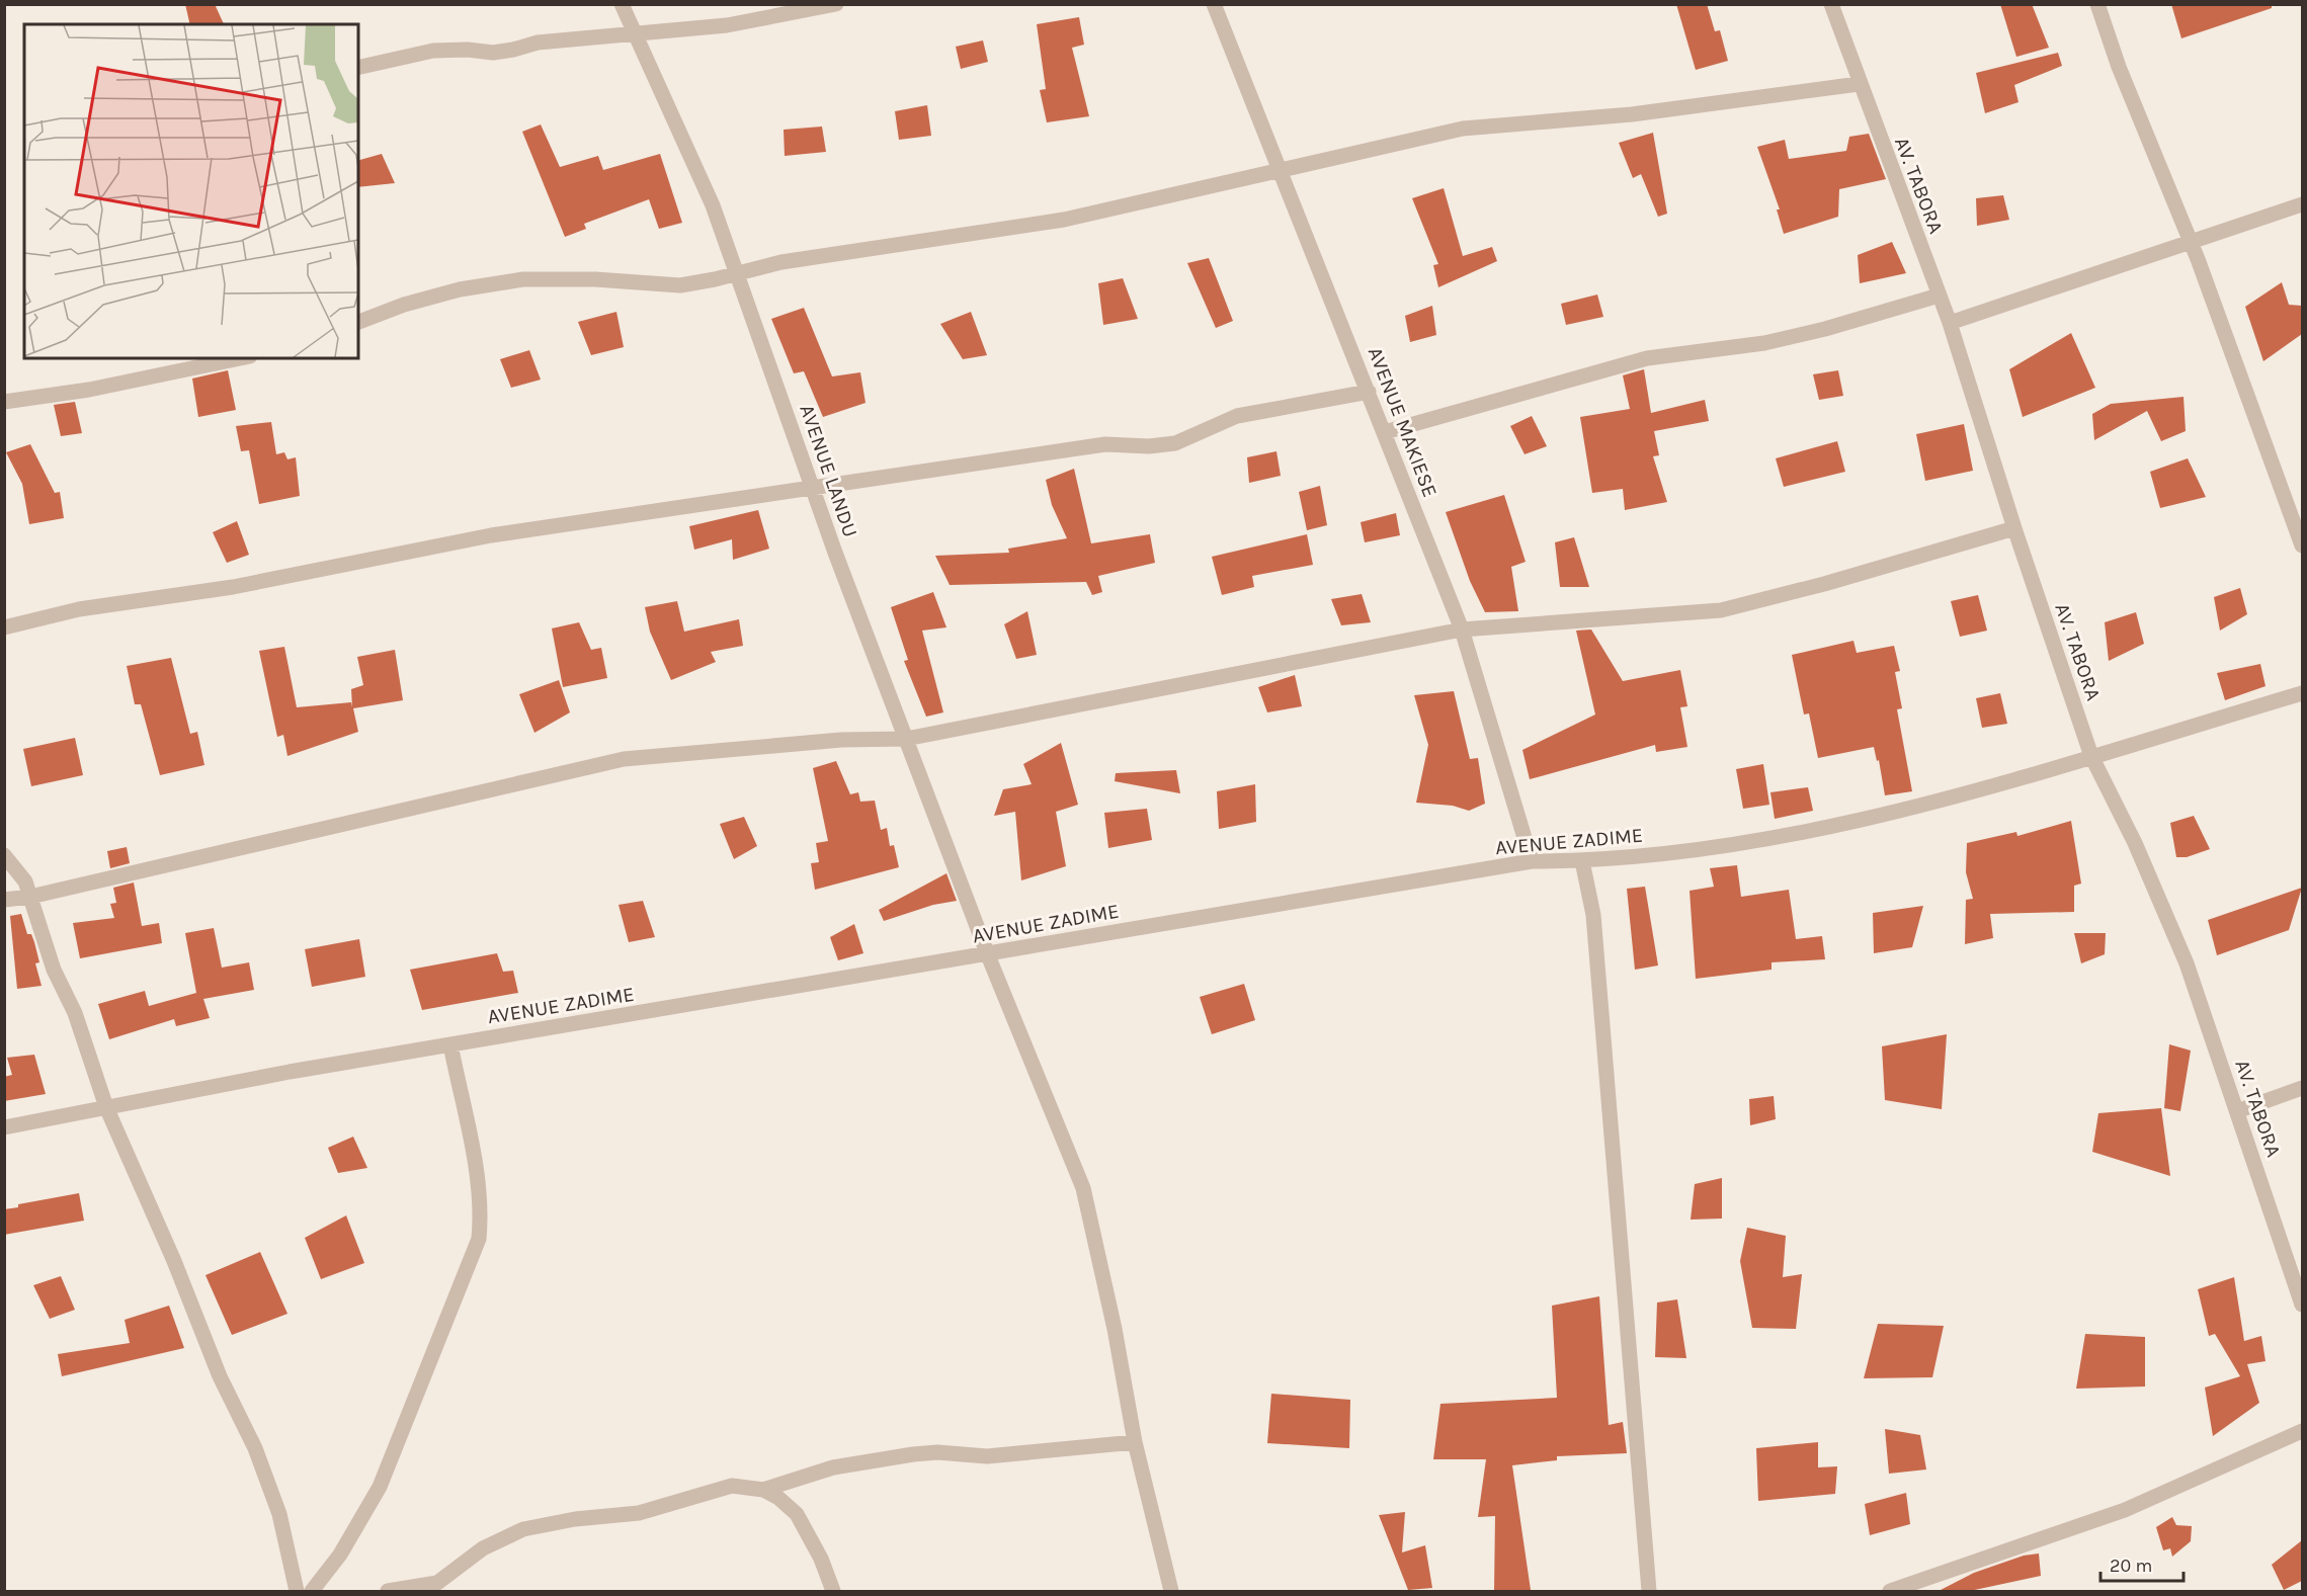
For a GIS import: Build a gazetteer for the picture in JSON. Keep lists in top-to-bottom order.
{
  "streets": {
    "street": [
      "AV. TABORA",
      "AVENUE MAKIESE",
      "AVENUE LANDU",
      "AVENUE ZADIME"
    ]
  },
  "crossings": [
    ["AV. TABORA", "AVENUE ZADIME"],
    ["AVENUE MAKIESE", "AVENUE ZADIME"],
    ["AVENUE LANDU", "AVENUE ZADIME"]
  ],
  "scale_bar": "20 m"
}
